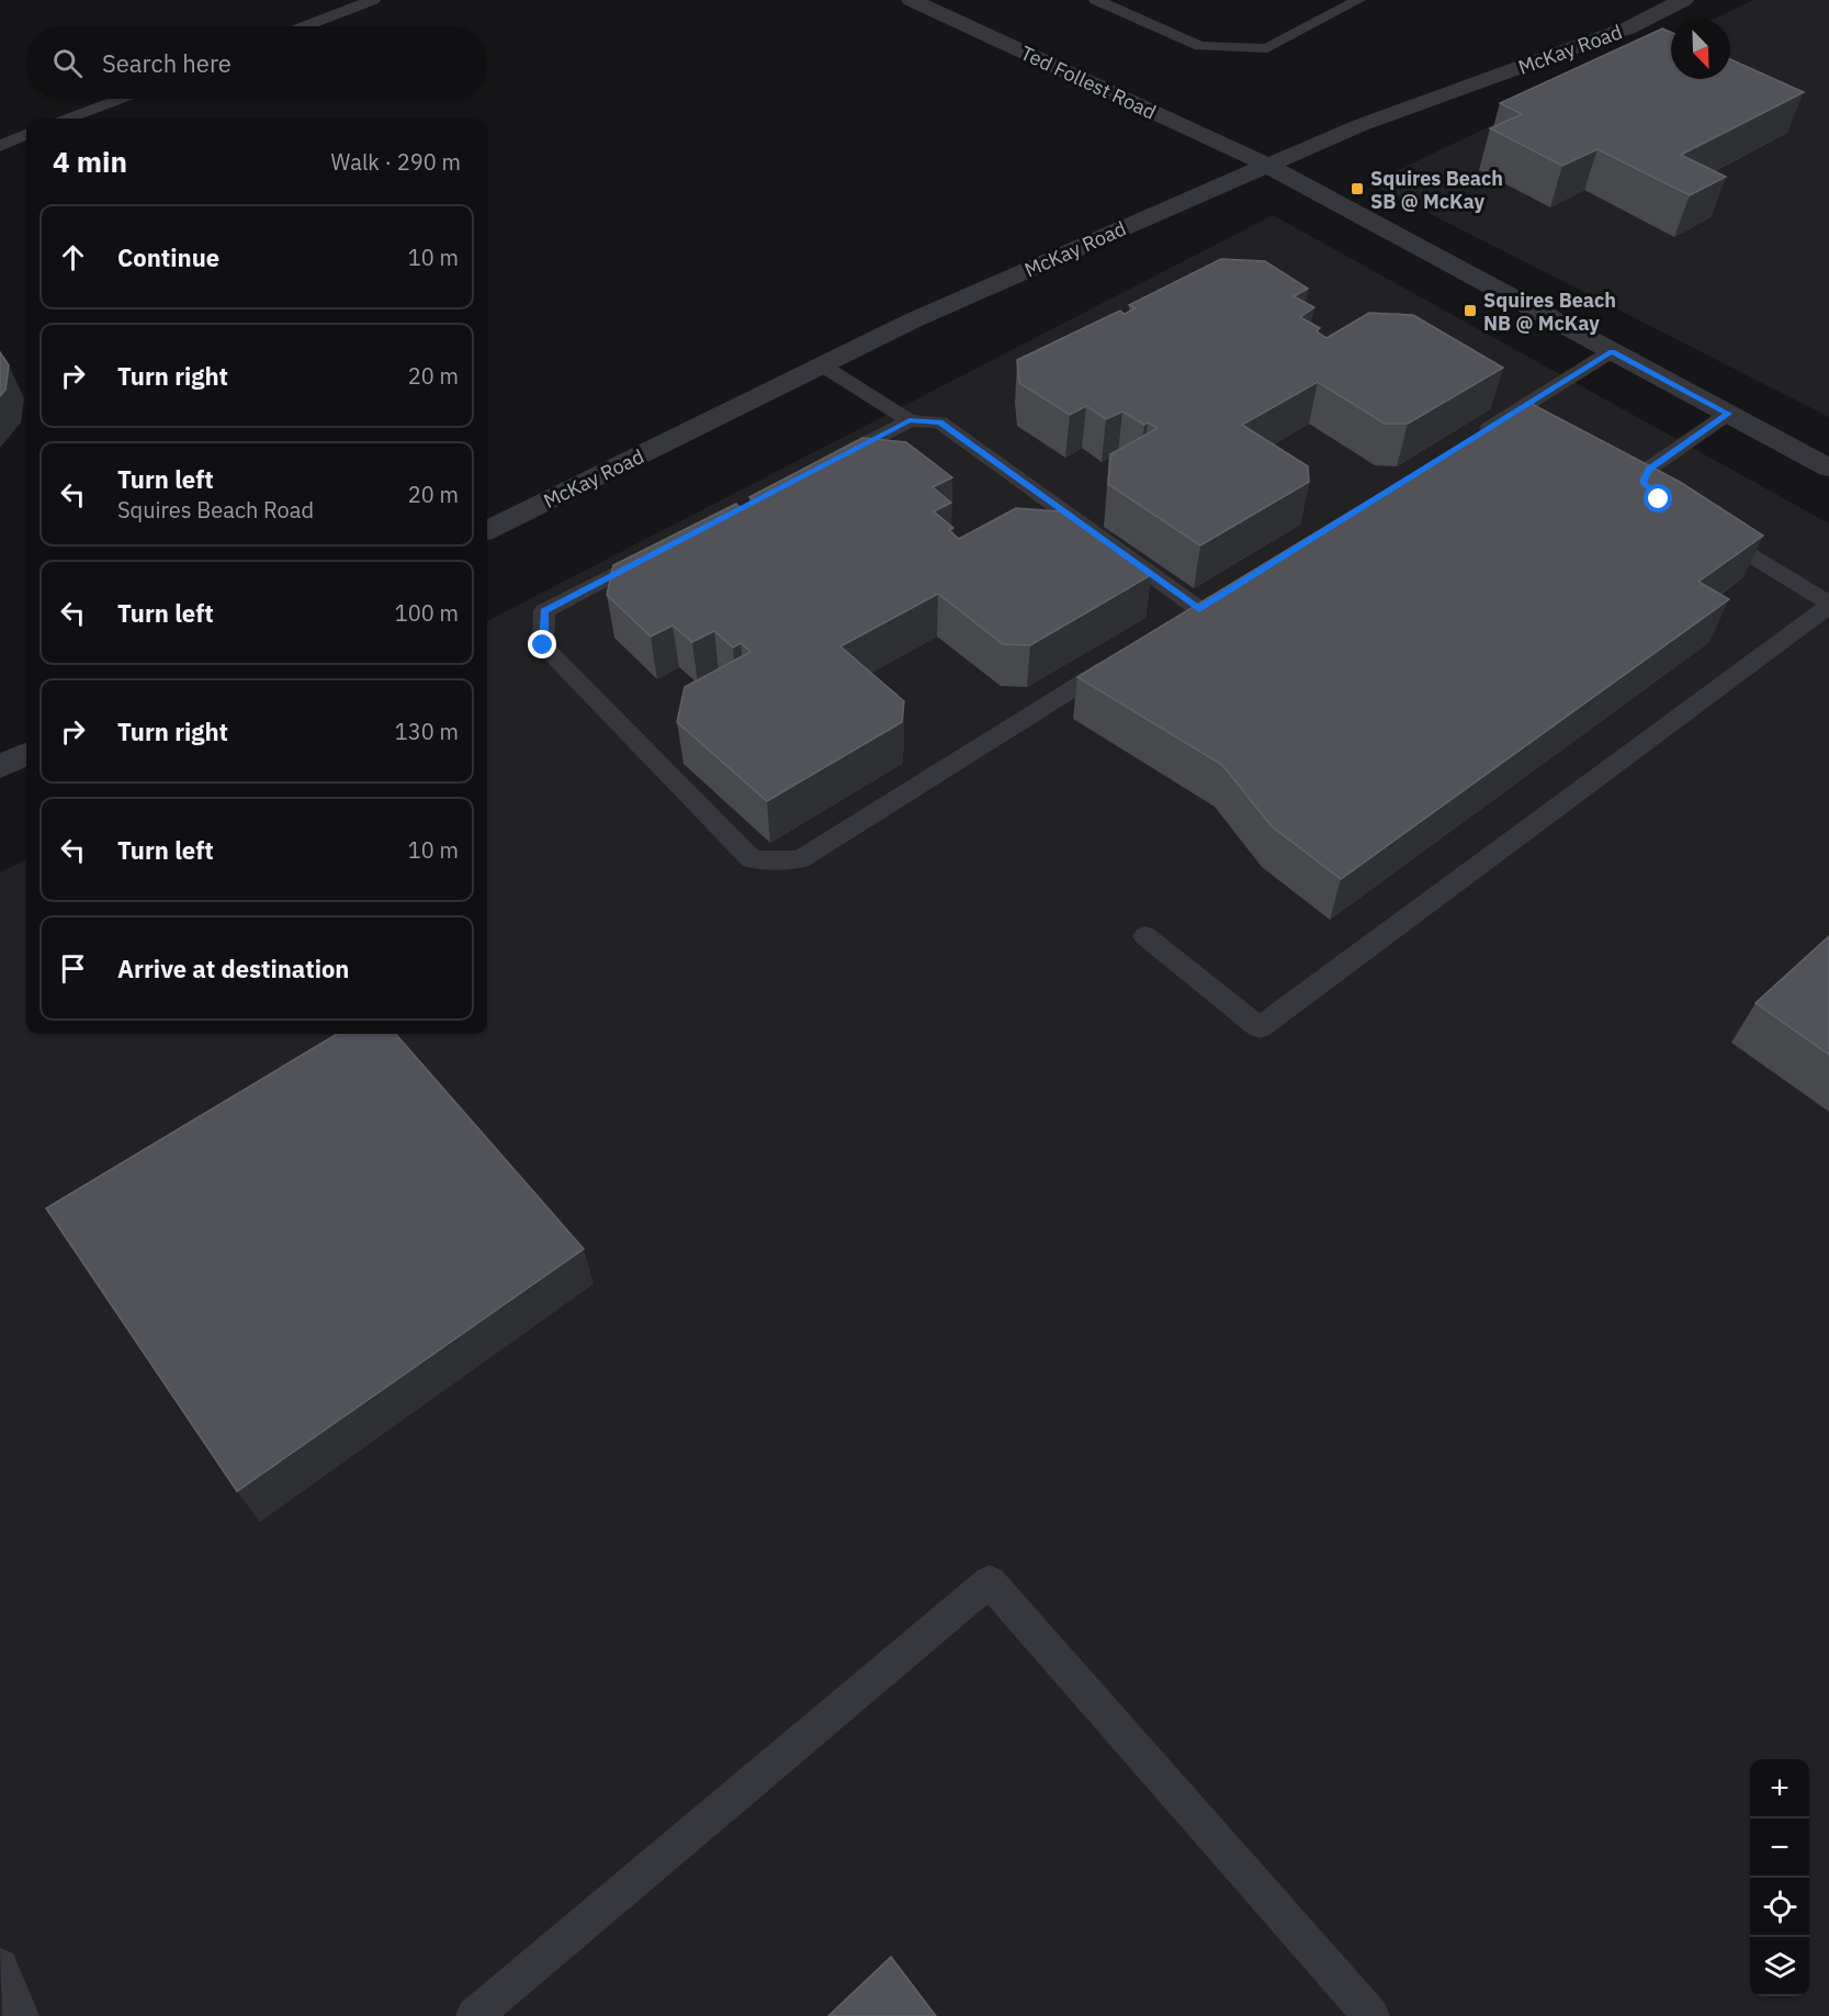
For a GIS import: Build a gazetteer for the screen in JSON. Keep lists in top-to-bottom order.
{
  "streets": {
    "street": ["McKay Road", "Ted Follest Road"]
  },
  "crossings": [
    ["McKay Road", "Ted Follest Road"]
  ],
  "places": {
    "transit": ["Squires Beach SB @ McKay", "Squires Beach NB @ McKay"]
  },
  "north": "bottom right",
  "page": {
    "search": "Search here",
    "heading": ["4 min", "Walk · 290 m"],
    "list": [
      ["Continue", "10 m"],
      ["Turn right", "20 m"],
      ["Turn left", "Squires Beach Road", "20 m"],
      ["Turn left", "100 m"],
      ["Turn right", "130 m"],
      ["Turn left", "10 m"],
      "Arrive at destination"
    ],
    "map_buttons": ["+", "−"]
  }
}
